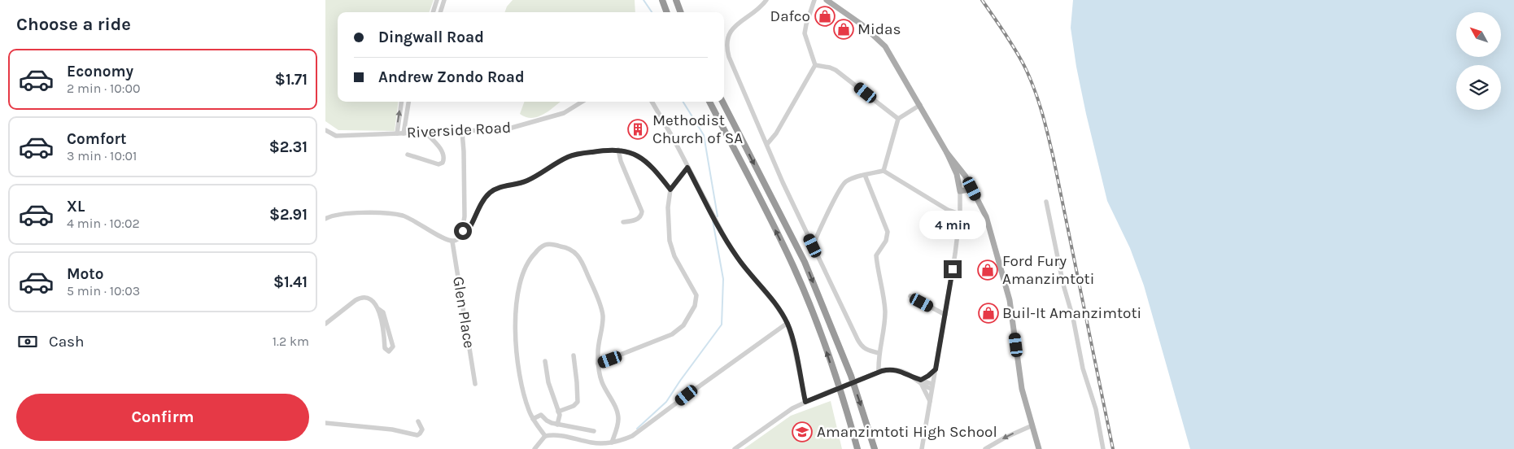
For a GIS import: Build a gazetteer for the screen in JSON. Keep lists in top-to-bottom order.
{
  "streets": {
    "street": ["Riverside Road", "Glen Place"]
  },
  "places": {
    "shop": [
      "Dafco",
      "Midas",
      "Ford Fury Amanzimtoti",
      "Buil-It Amanzimtoti"
    ],
    "building": ["Methodist Church of SA"],
    "school or university": ["Amanzimtoti High School"]
  },
  "north": "top left",
  "page": {
    "heading": "Choose a ride",
    "banner": ["Dingwall Road", "Andrew Zondo Road"],
    "list": [
      {
        "name": "Economy",
        "note": "2 min · 10:00",
        "value": "$1.71"
      },
      {
        "name": "Comfort",
        "note": "3 min · 10:01",
        "value": "$2.31"
      },
      {
        "name": "XL",
        "note": "4 min · 10:02",
        "value": "$2.91"
      },
      {
        "name": "Moto",
        "note": "5 min · 10:03",
        "value": "$1.41"
      }
    ],
    "bubble": "4 min",
    "pay": ["Cash", "1.2 km"],
    "buttons": "Confirm"
  }
}
